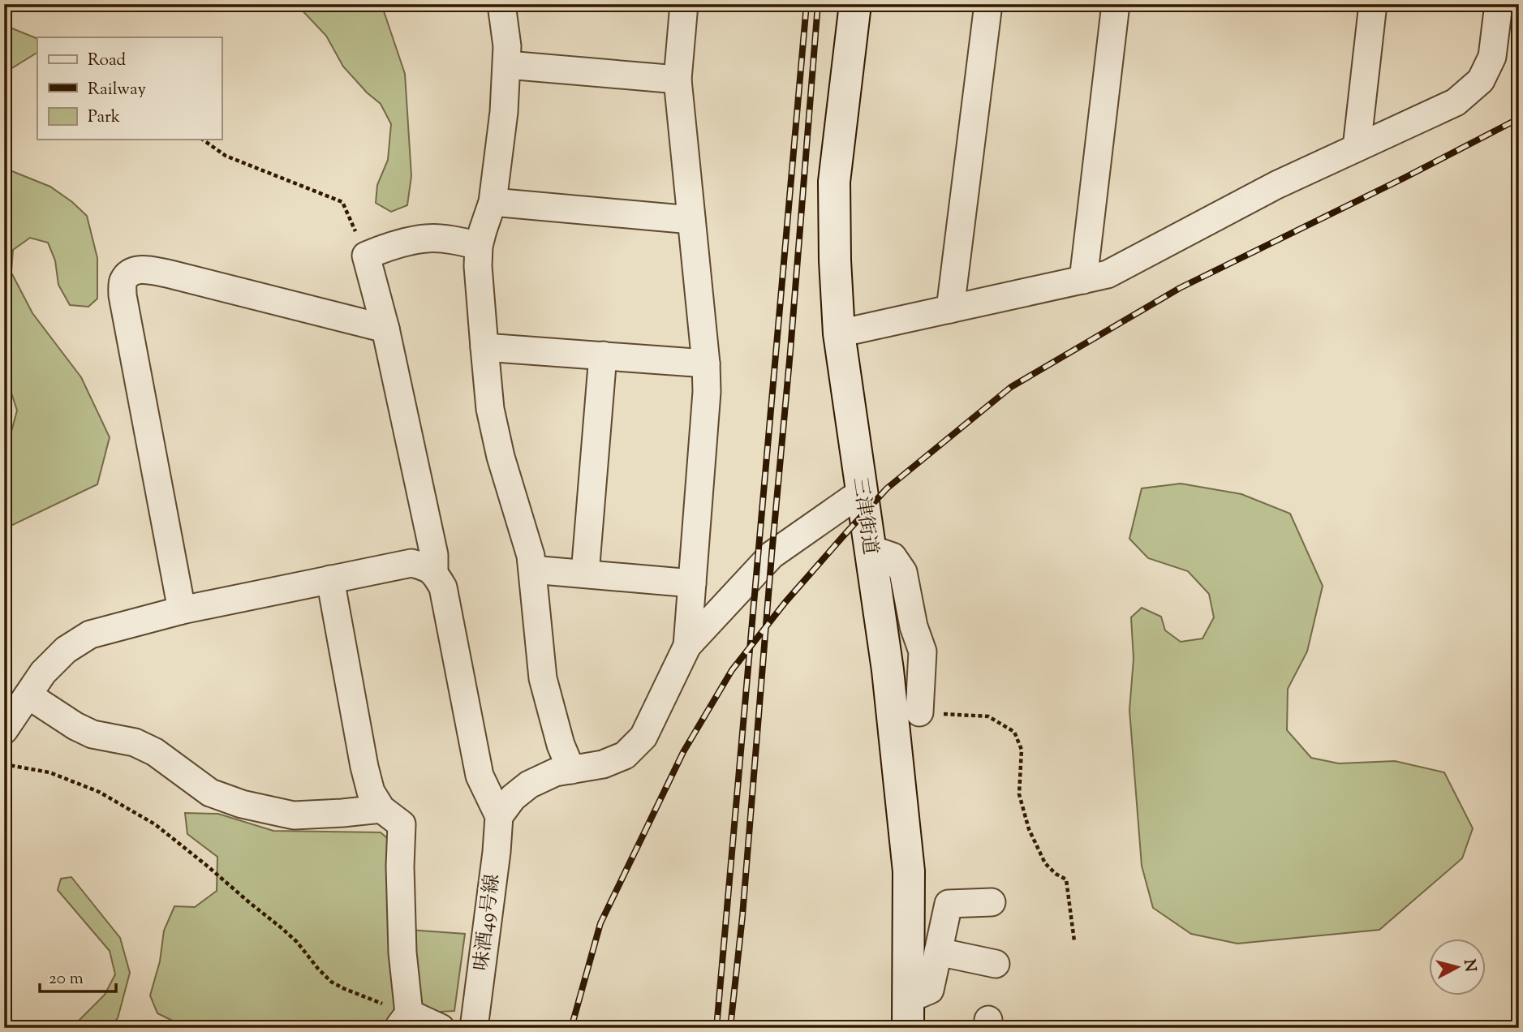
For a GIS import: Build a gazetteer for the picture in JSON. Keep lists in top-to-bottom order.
{
  "streets": {
    "street": ["三津街道", "味酒49号線"]
  },
  "legend": ["Road", "Railway", "Park"],
  "scale_bar": "20 m",
  "north": "right"
}
